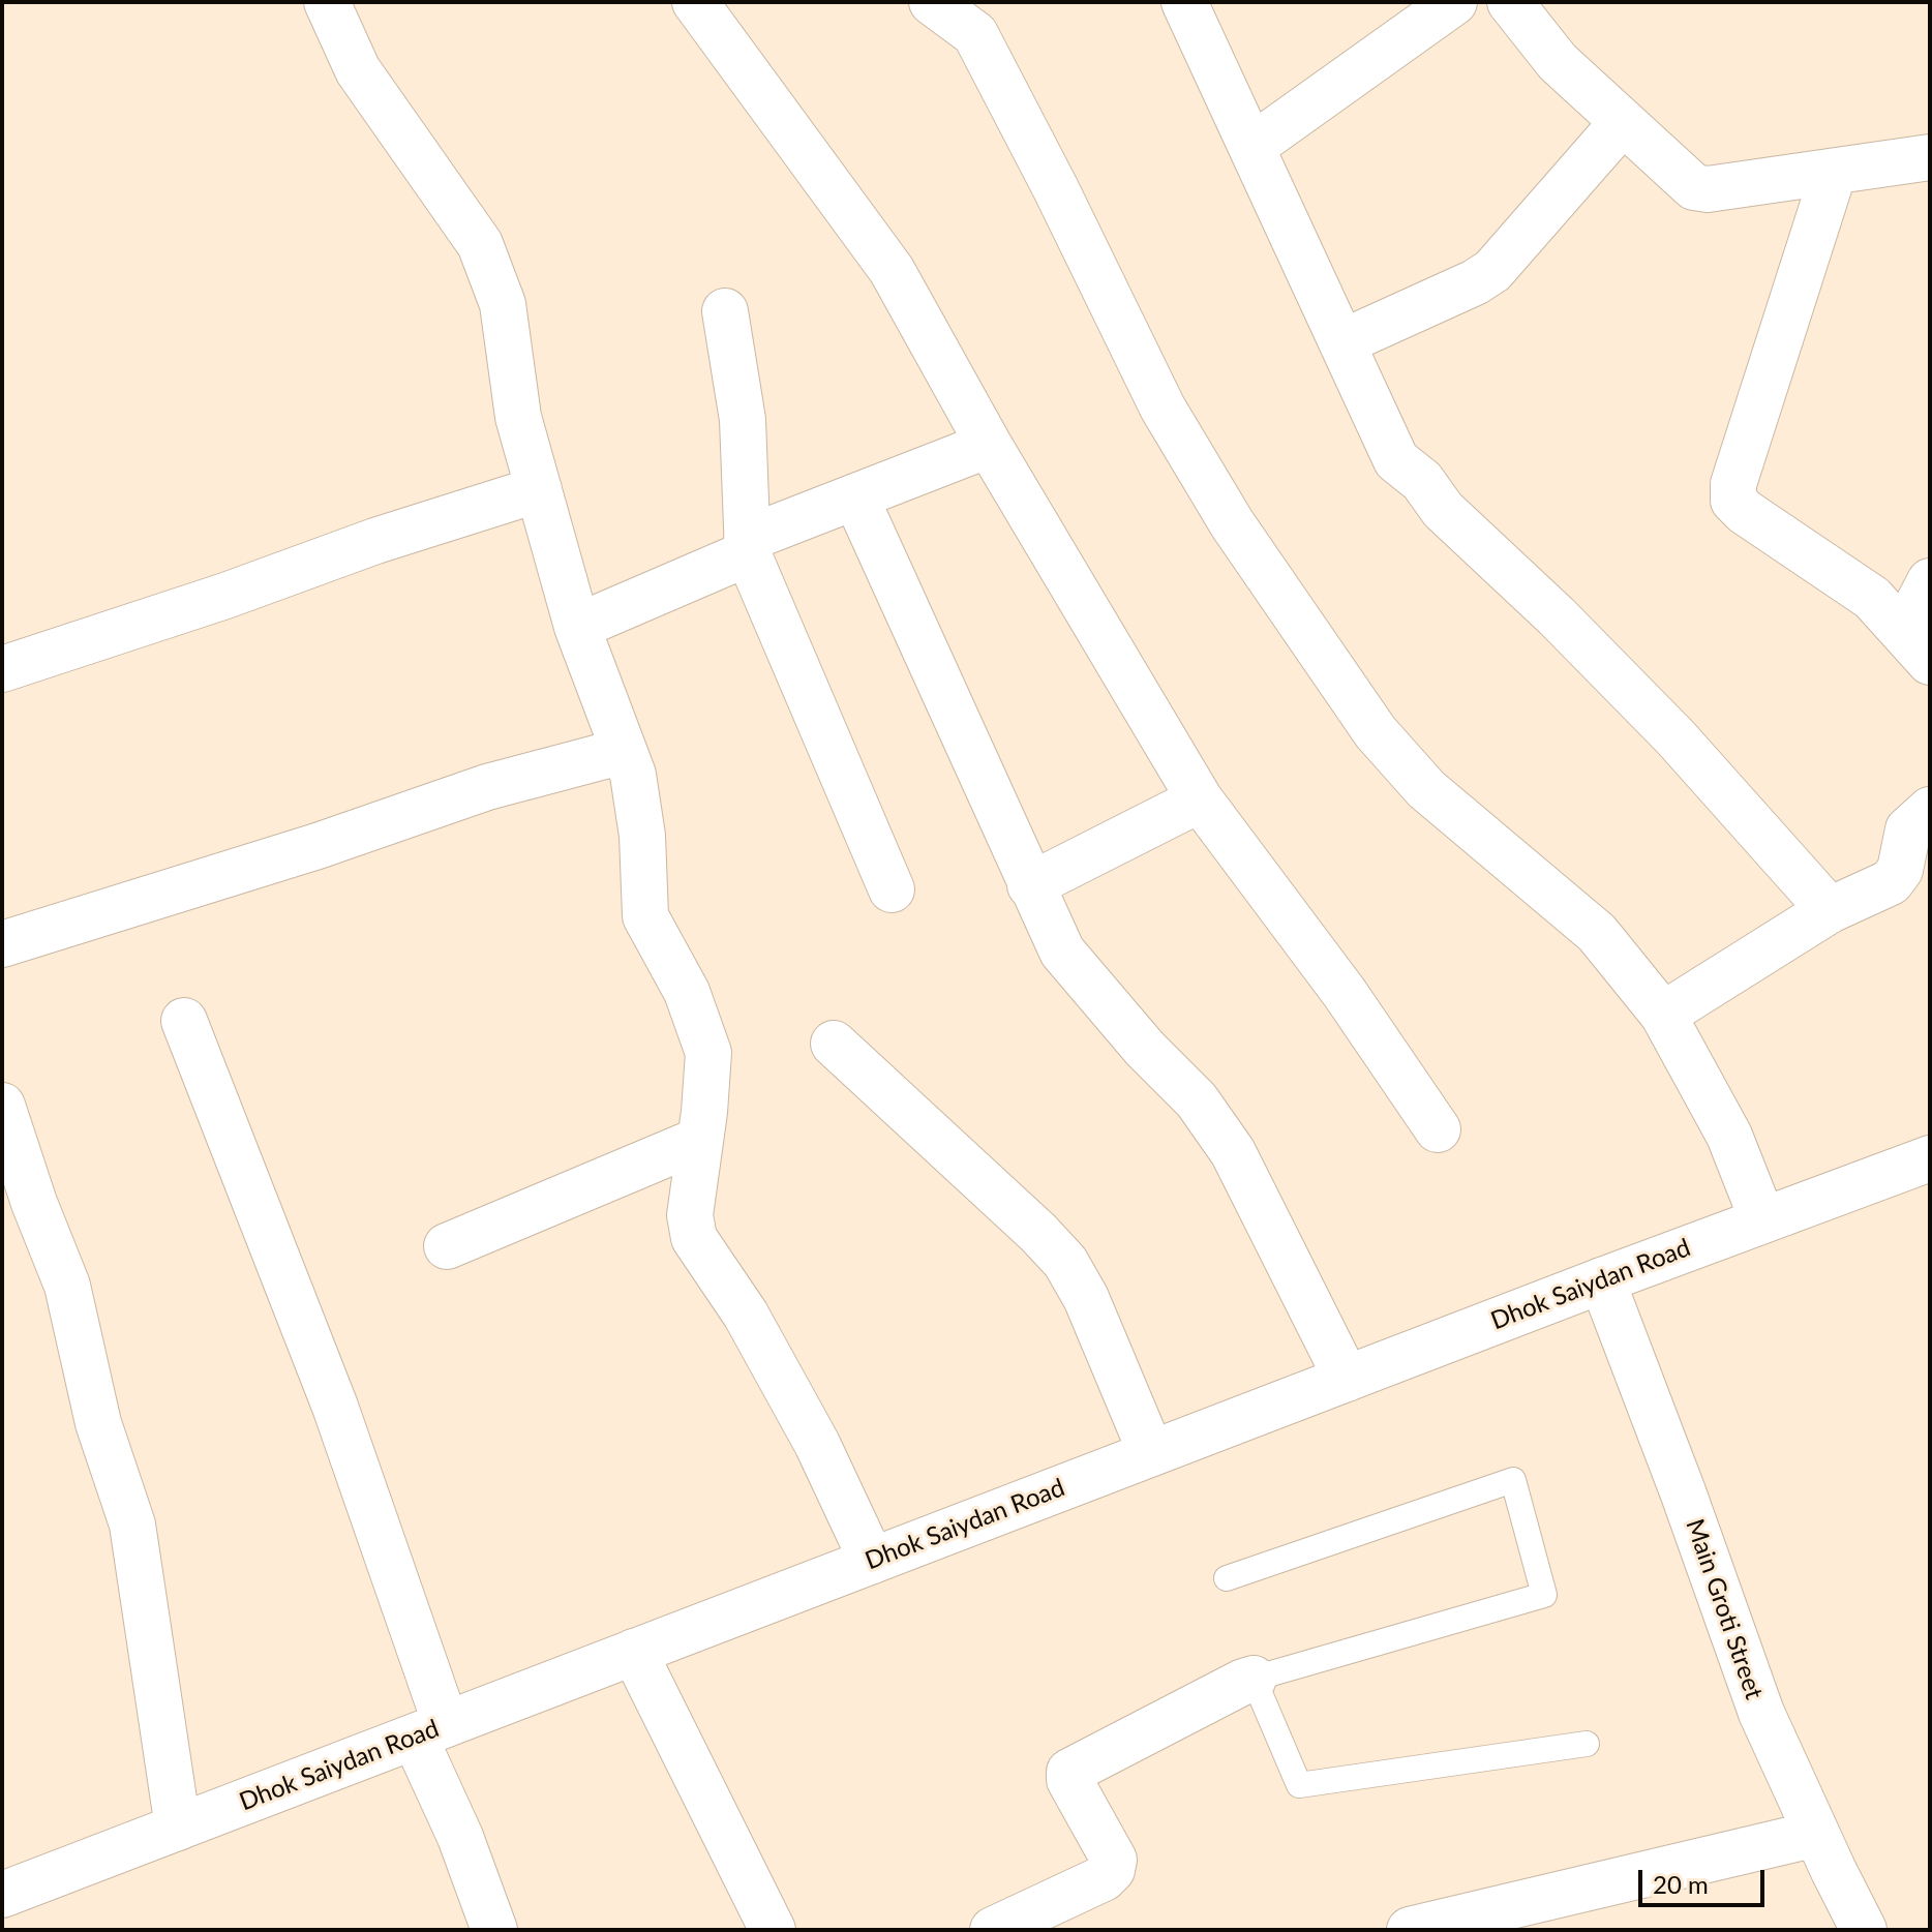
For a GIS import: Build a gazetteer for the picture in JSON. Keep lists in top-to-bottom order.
{
  "streets": {
    "street": ["Dhok Saiydan Road", "Main Groti Street"]
  },
  "crossings": [
    ["Dhok Saiydan Road", "Main Groti Street"]
  ],
  "scale_bar": "20 m"
}
